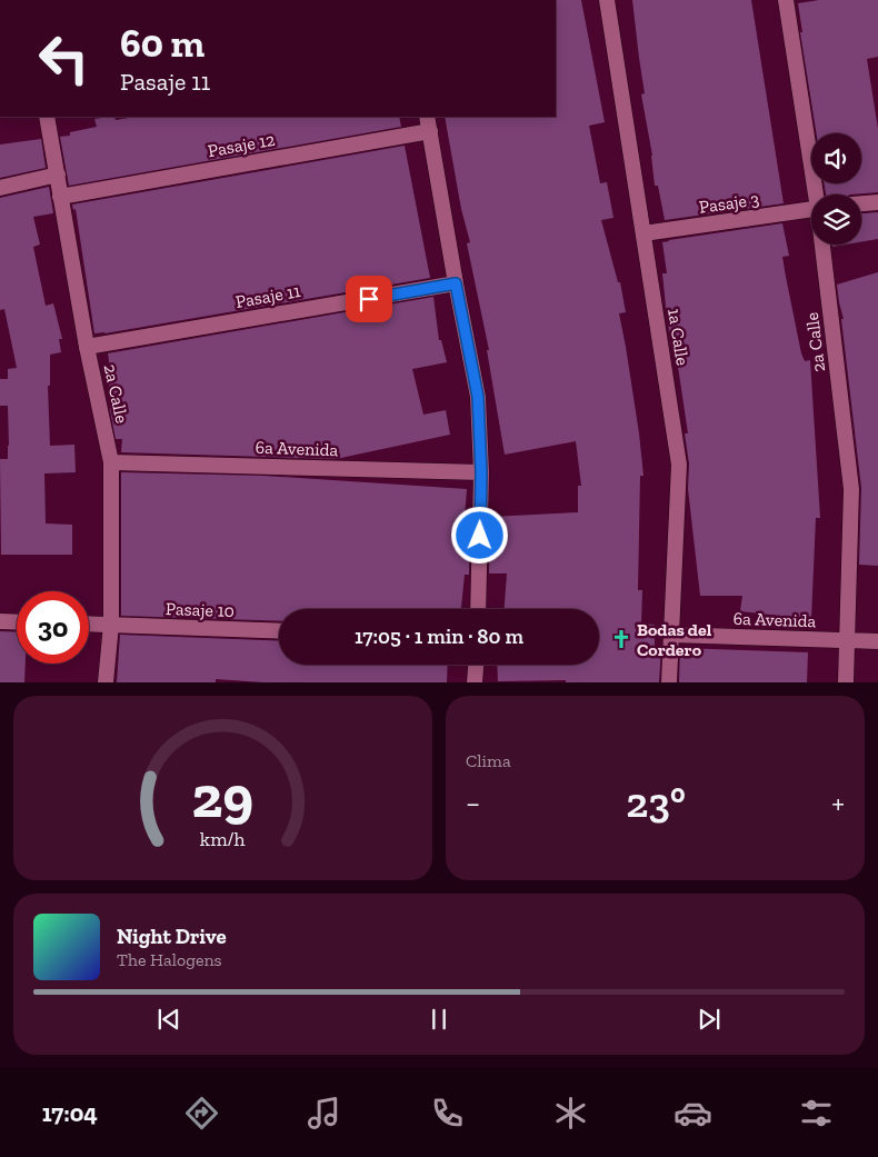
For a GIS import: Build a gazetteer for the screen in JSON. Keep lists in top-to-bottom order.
{
  "streets": {
    "street": [
      "Pasaje 12",
      "Pasaje 3",
      "Pasaje 11",
      "1a Calle",
      "2a Calle",
      "6a Avenida",
      "Pasaje 10"
    ]
  },
  "crossings": [
    ["Pasaje 12", "2a Calle"],
    ["Pasaje 3", "1a Calle"],
    ["Pasaje 11", "2a Calle"],
    ["1a Calle", "6a Avenida"],
    ["2a Calle", "6a Avenida"],
    ["2a Calle", "Pasaje 10"]
  ],
  "places": {
    "church": ["Bodas del Cordero"]
  },
  "page": {
    "turn": ["60 m", "Pasaje 11"],
    "limit": "30",
    "trip": "17:05 · 1 min · 80 m",
    "tile": "Clima",
    "heat": ["−", "23°", "+"],
    "song": ["Night Drive", "The Halogens"],
    "tabs": "17:04",
    "gauge": ["29", "km/h"]
  }
}
